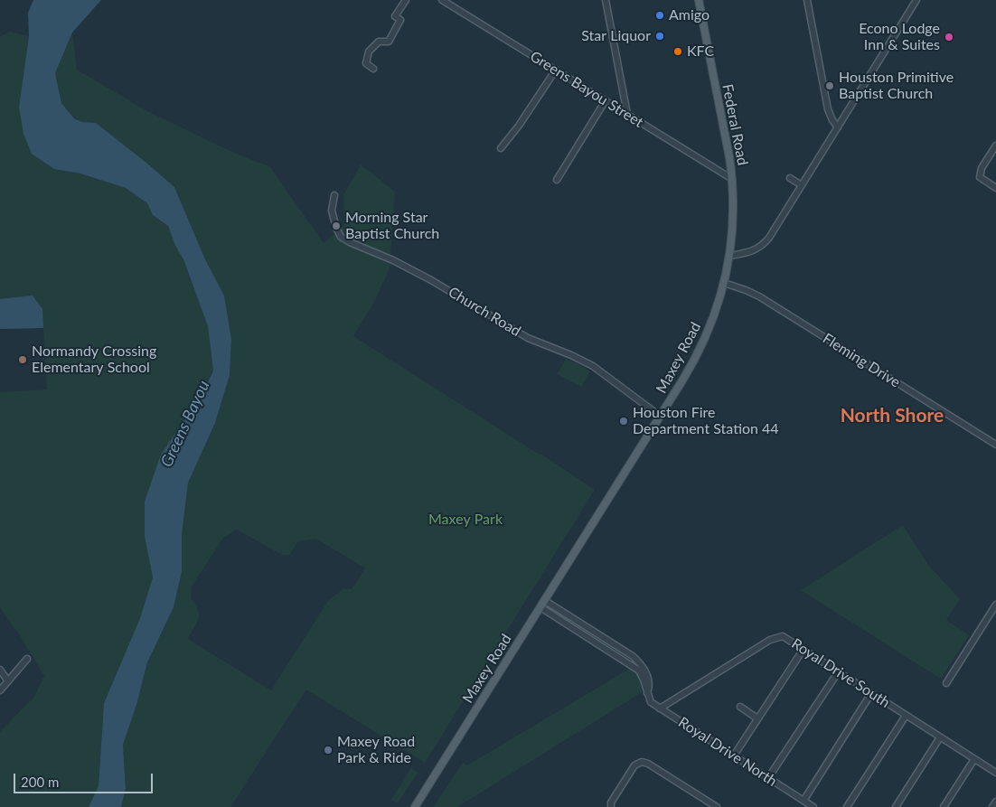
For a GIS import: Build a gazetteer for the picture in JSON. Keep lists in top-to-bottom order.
{
  "streets": {
    "main road": ["Federal Road", "Maxey Road"],
    "street": [
      "Greens Bayou Street",
      "Church Road",
      "Fleming Drive",
      "Royal Drive South",
      "Royal Drive North"
    ]
  },
  "crossings": [
    ["Greens Bayou Street", "Federal Road"],
    ["Federal Road", "Maxey Road"],
    ["Church Road", "Maxey Road"],
    ["Maxey Road", "Fleming Drive"],
    ["Maxey Road", "Royal Drive North"],
    ["Royal Drive South", "Royal Drive North"]
  ],
  "districts": ["North Shore"],
  "water": ["Greens Bayou"],
  "parks": ["Maxey Park"],
  "places": [
    "Amigo",
    "Star Liquor",
    "Econo Lodge Inn & Suites",
    "KFC",
    "Houston Primitive Baptist Church",
    "Morning Star Baptist Church",
    "Normandy Crossing Elementary School",
    "Houston Fire Department Station 44",
    "Maxey Road Park & Ride"
  ],
  "scale_bar": "200 m"
}
